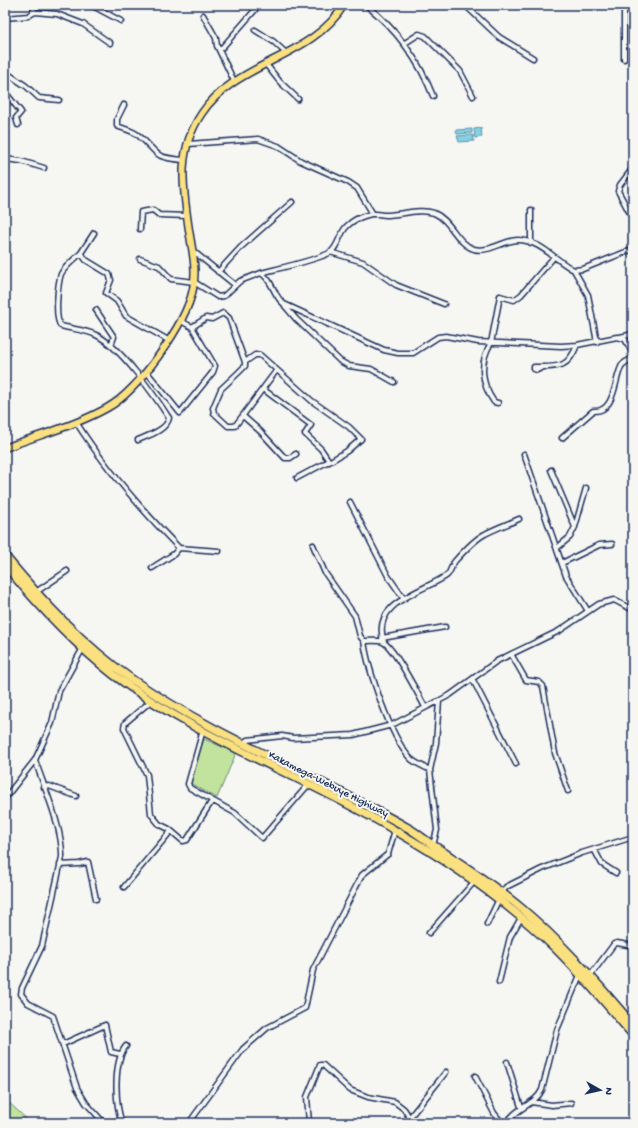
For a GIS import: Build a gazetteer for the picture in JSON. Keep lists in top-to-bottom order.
{
  "streets": {
    "highway": ["Kakamega-Webuye Highway"]
  },
  "north": "right"
}
